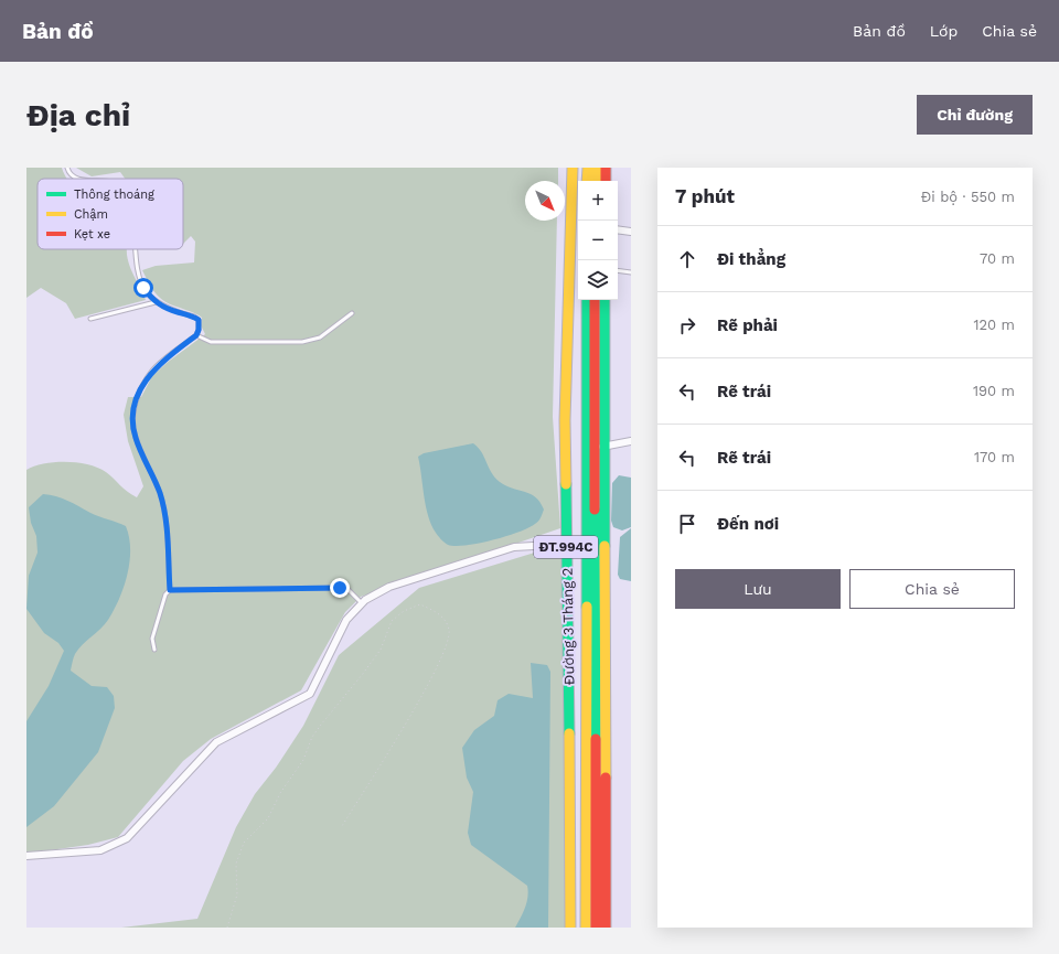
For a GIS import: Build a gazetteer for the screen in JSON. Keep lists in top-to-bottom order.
{
  "streets": {
    "main road": ["ĐT.994C", "Đường 3 Tháng 2"]
  },
  "legend": ["Thông thoáng", "Chậm", "Kẹt xe"],
  "north": "bottom right",
  "page": {
    "header": "Bản đồ",
    "nav": ["Bản đồ", "Lớp", "Chia sẻ"],
    "buttons": [
      "Chỉ đường",
      ["Lưu", "Chia sẻ"]
    ],
    "title": "Địa chỉ",
    "heading": ["7 phút", "Đi bộ · 550 m"],
    "map_buttons": ["+", "−"],
    "list": [
      ["Đi thẳng", "70 m"],
      ["Rẽ phải", "120 m"],
      ["Rẽ trái", "190 m"],
      ["Rẽ trái", "170 m"],
      "Đến nơi"
    ]
  }
}
